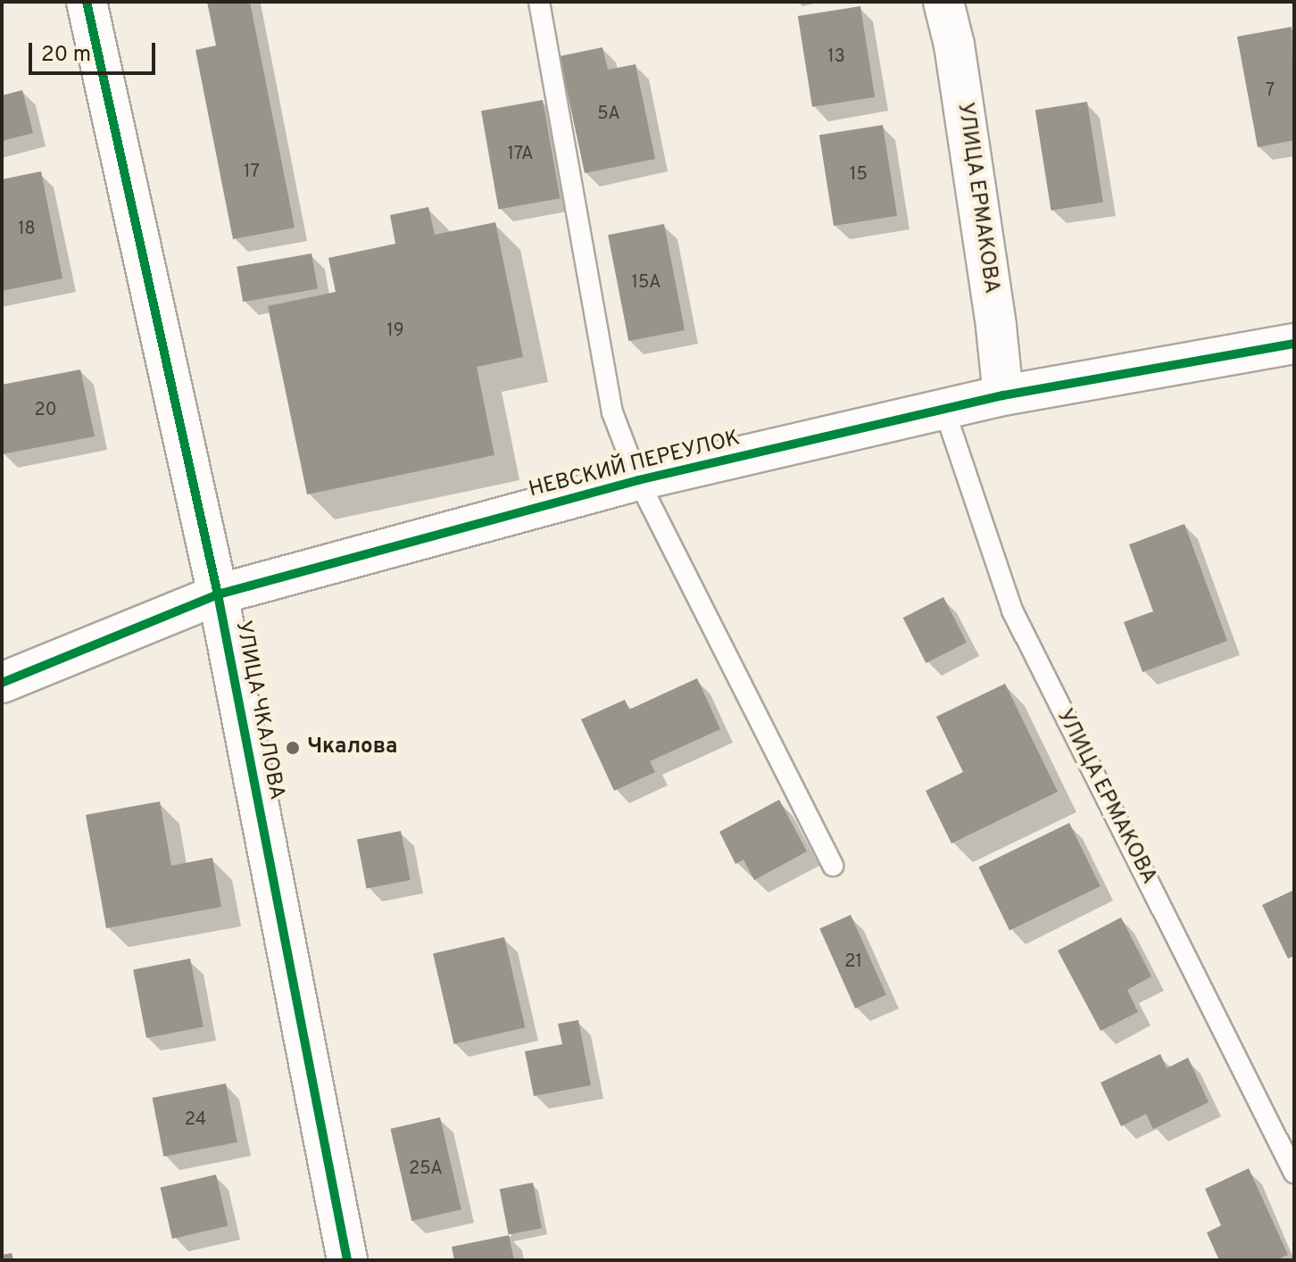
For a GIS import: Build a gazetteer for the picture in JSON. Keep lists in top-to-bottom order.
{
  "streets": {
    "street": ["УЛИЦА ЕРМАКОВА", "НЕВСКИЙ ПЕРЕУЛОК", "УЛИЦА ЧКАЛОВА"]
  },
  "crossings": [
    ["УЛИЦА ЕРМАКОВА", "НЕВСКИЙ ПЕРЕУЛОК"],
    ["НЕВСКИЙ ПЕРЕУЛОК", "УЛИЦА ЧКАЛОВА"]
  ],
  "places": ["Чкалова"],
  "house_numbers": [
    "13",
    "7",
    "5А",
    "17А",
    "17",
    "15",
    "18",
    "15А",
    "19",
    "20",
    "21",
    "24",
    "25А"
  ],
  "scale_bar": "20 m"
}
